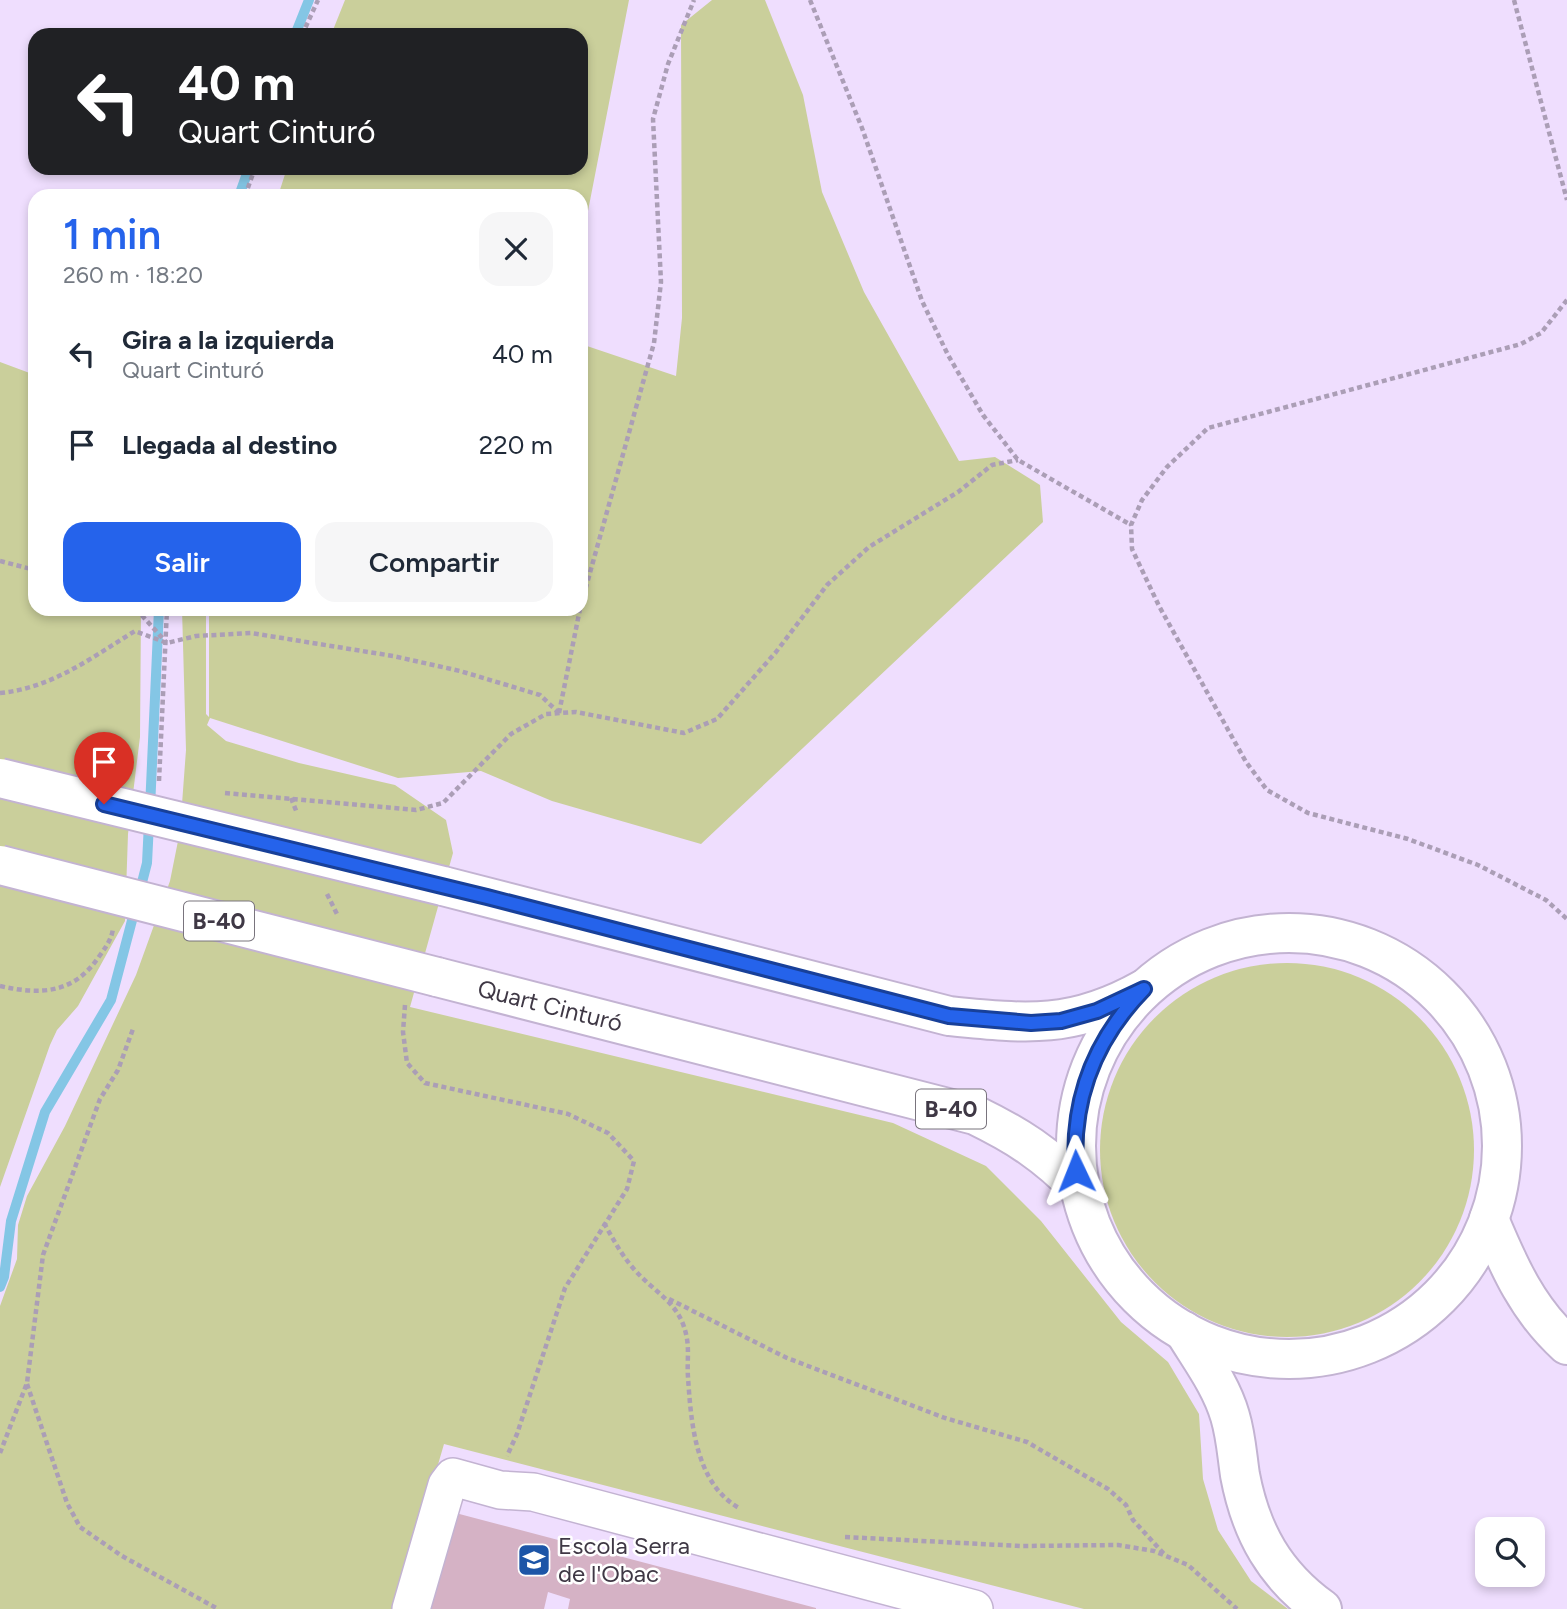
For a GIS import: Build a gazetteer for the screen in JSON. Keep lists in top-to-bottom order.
{
  "streets": {
    "main road": ["B-40", "Quart Cinturó"]
  },
  "places": {
    "school or university": ["Escola Serra de l'Obac"]
  },
  "page": {
    "turn": ["40 m", "Quart Cinturó"],
    "heading": ["1 min", "260 m · 18:20"],
    "list": [
      {
        "name": "Gira a la izquierda",
        "note": "Quart Cinturó",
        "value": "40 m"
      },
      {
        "name": "Llegada al destino",
        "value": "220 m"
      }
    ],
    "buttons": ["Salir", "Compartir"]
  }
}
